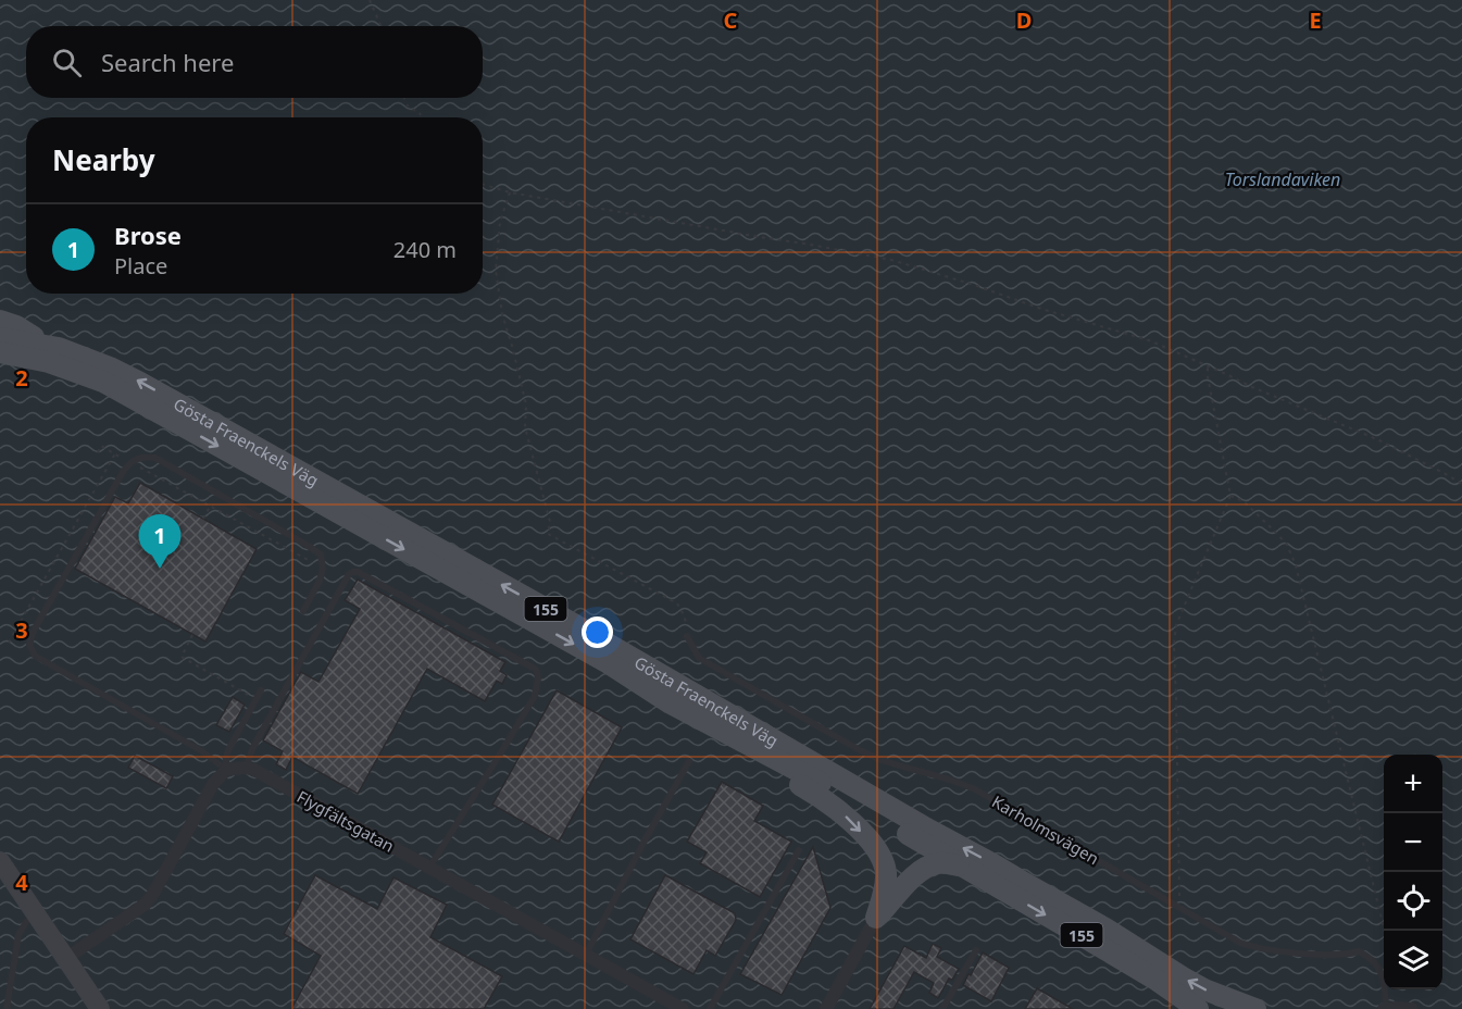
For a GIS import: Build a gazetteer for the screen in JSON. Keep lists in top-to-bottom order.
{
  "streets": {
    "main road": ["Gösta Fraenckels Väg", "155"],
    "street": ["Flygfältsgatan"],
    "lane": ["Karholmsvägen"]
  },
  "water": ["Torslandaviken"],
  "page": {
    "search": "Search here",
    "heading": "Nearby",
    "list": [
      {
        "mark": "1",
        "name": "Brose",
        "note": "Place",
        "value": "240 m"
      }
    ],
    "pins": "1",
    "map_buttons": ["+", "−"]
  },
  "grid": {
    "columns": ["C", "D", "E"],
    "rows": ["2", "3", "4"]
  }
}
